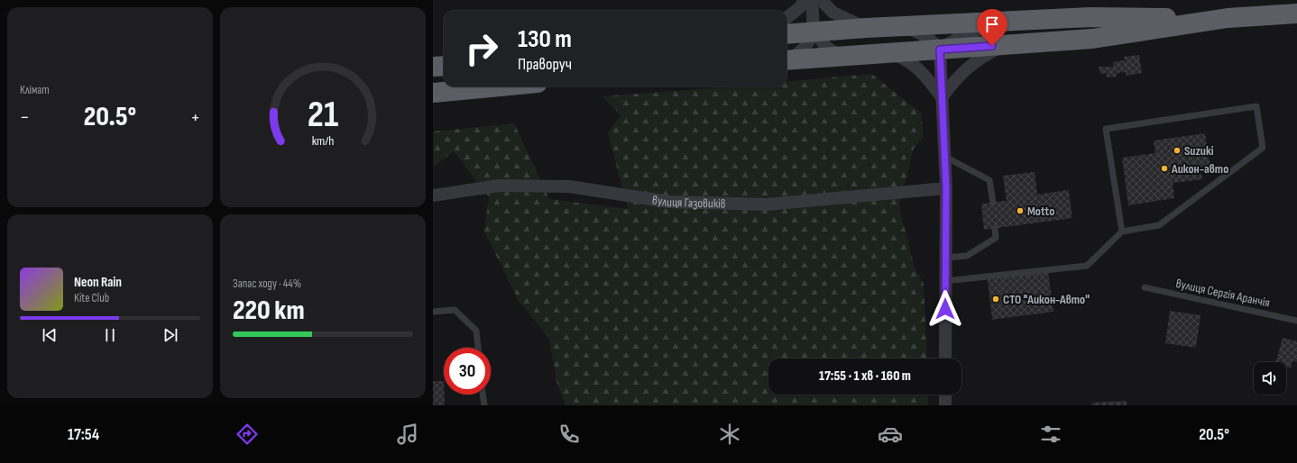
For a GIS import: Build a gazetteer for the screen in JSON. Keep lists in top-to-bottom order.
{
  "streets": {
    "street": ["вулиця Газовиків"],
    "lane": ["вулиця Сергія Аранчія"]
  },
  "places": [
    "Suzuki",
    "Аикон-авто",
    "Motto",
    "СТО \"Аикон-Авто\""
  ],
  "page": {
    "tile": [
      "Клімат",
      ["Запас ходу · 44%", "220 km"]
    ],
    "turn": ["130 m", "Праворуч"],
    "heat": ["−", "20.5°", "+"],
    "song": ["Neon Rain", "Kite Club"],
    "limit": "30",
    "trip": "17:55 · 1 хв · 160 m",
    "tabs": ["17:54", "20.5°"],
    "gauge": ["21", "km/h"]
  }
}
